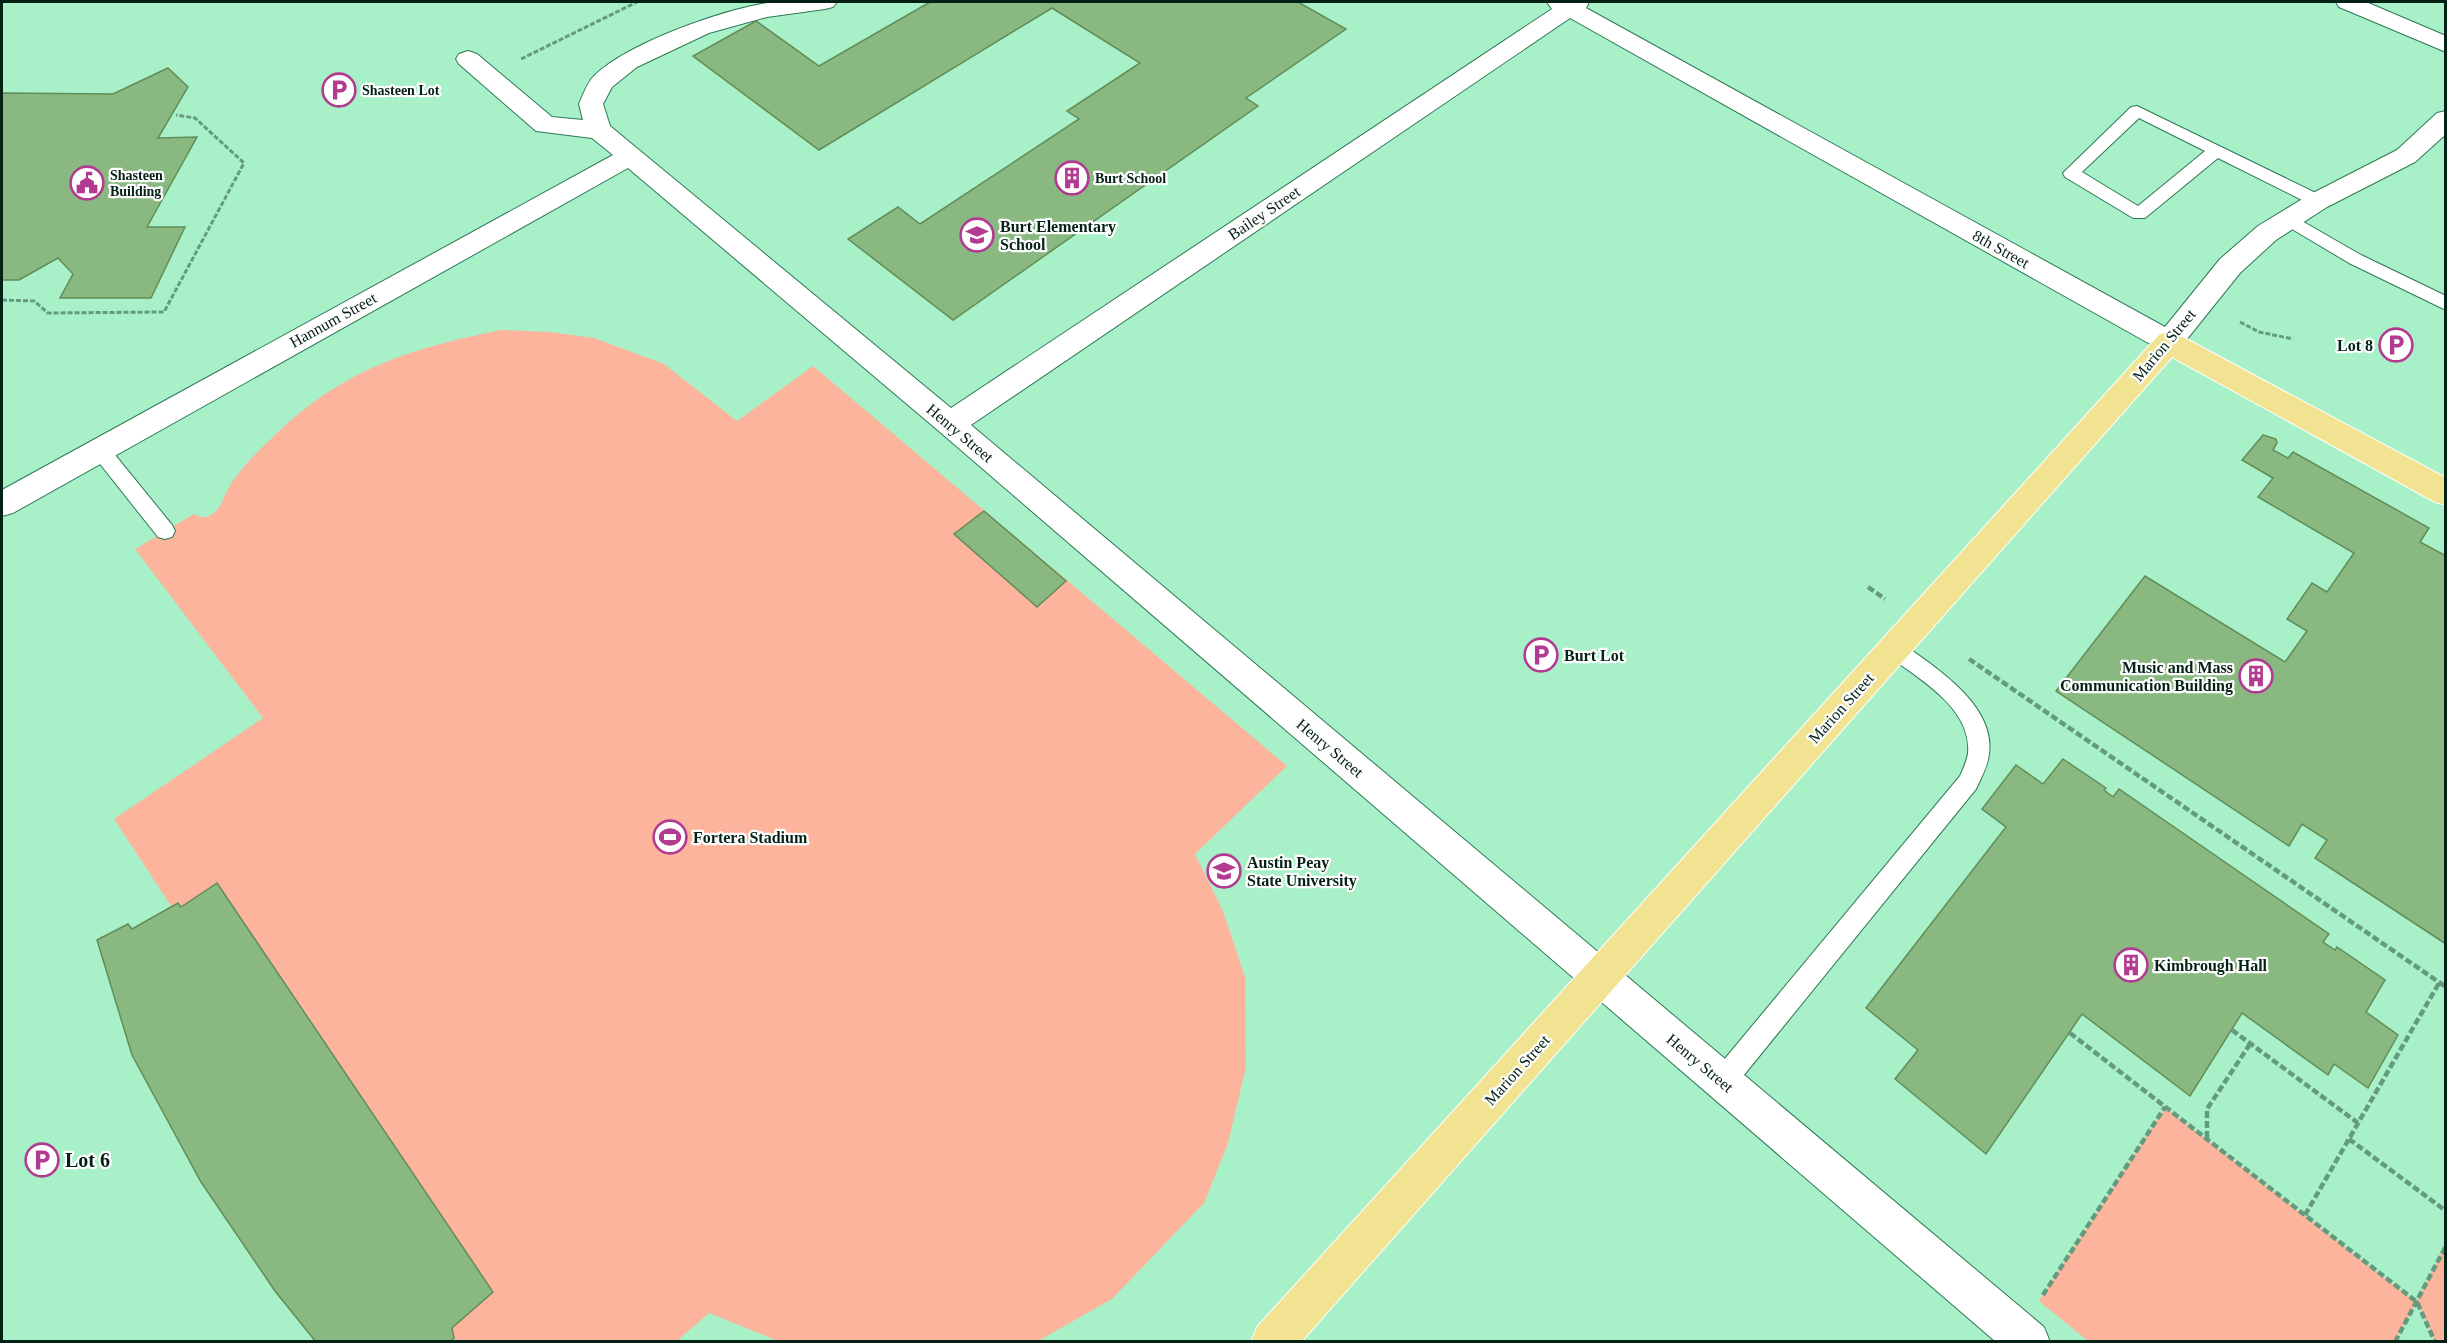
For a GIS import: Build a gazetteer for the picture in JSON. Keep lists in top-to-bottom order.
{
  "streets": {
    "main road": ["8th Street", "Marion Street"],
    "street": ["Bailey Street", "Hannum Street", "Henry Street"]
  },
  "crossings": [
    ["Bailey Street", "8th Street"],
    ["Bailey Street", "Henry Street"],
    ["8th Street", "Marion Street"],
    ["Hannum Street", "Henry Street"],
    ["Marion Street", "Henry Street"]
  ],
  "places": {
    "parking": [
      "Shasteen Lot",
      "Lot 8",
      "Burt Lot",
      "Lot 6"
    ],
    "building": ["Burt School", "Music and Mass Communication Building", "Kimbrough Hall"],
    "public building": ["Shasteen Building"],
    "school or university": ["Burt Elementary School", "Austin Peay State University"],
    "sports": ["Fortera Stadium"]
  }
}
